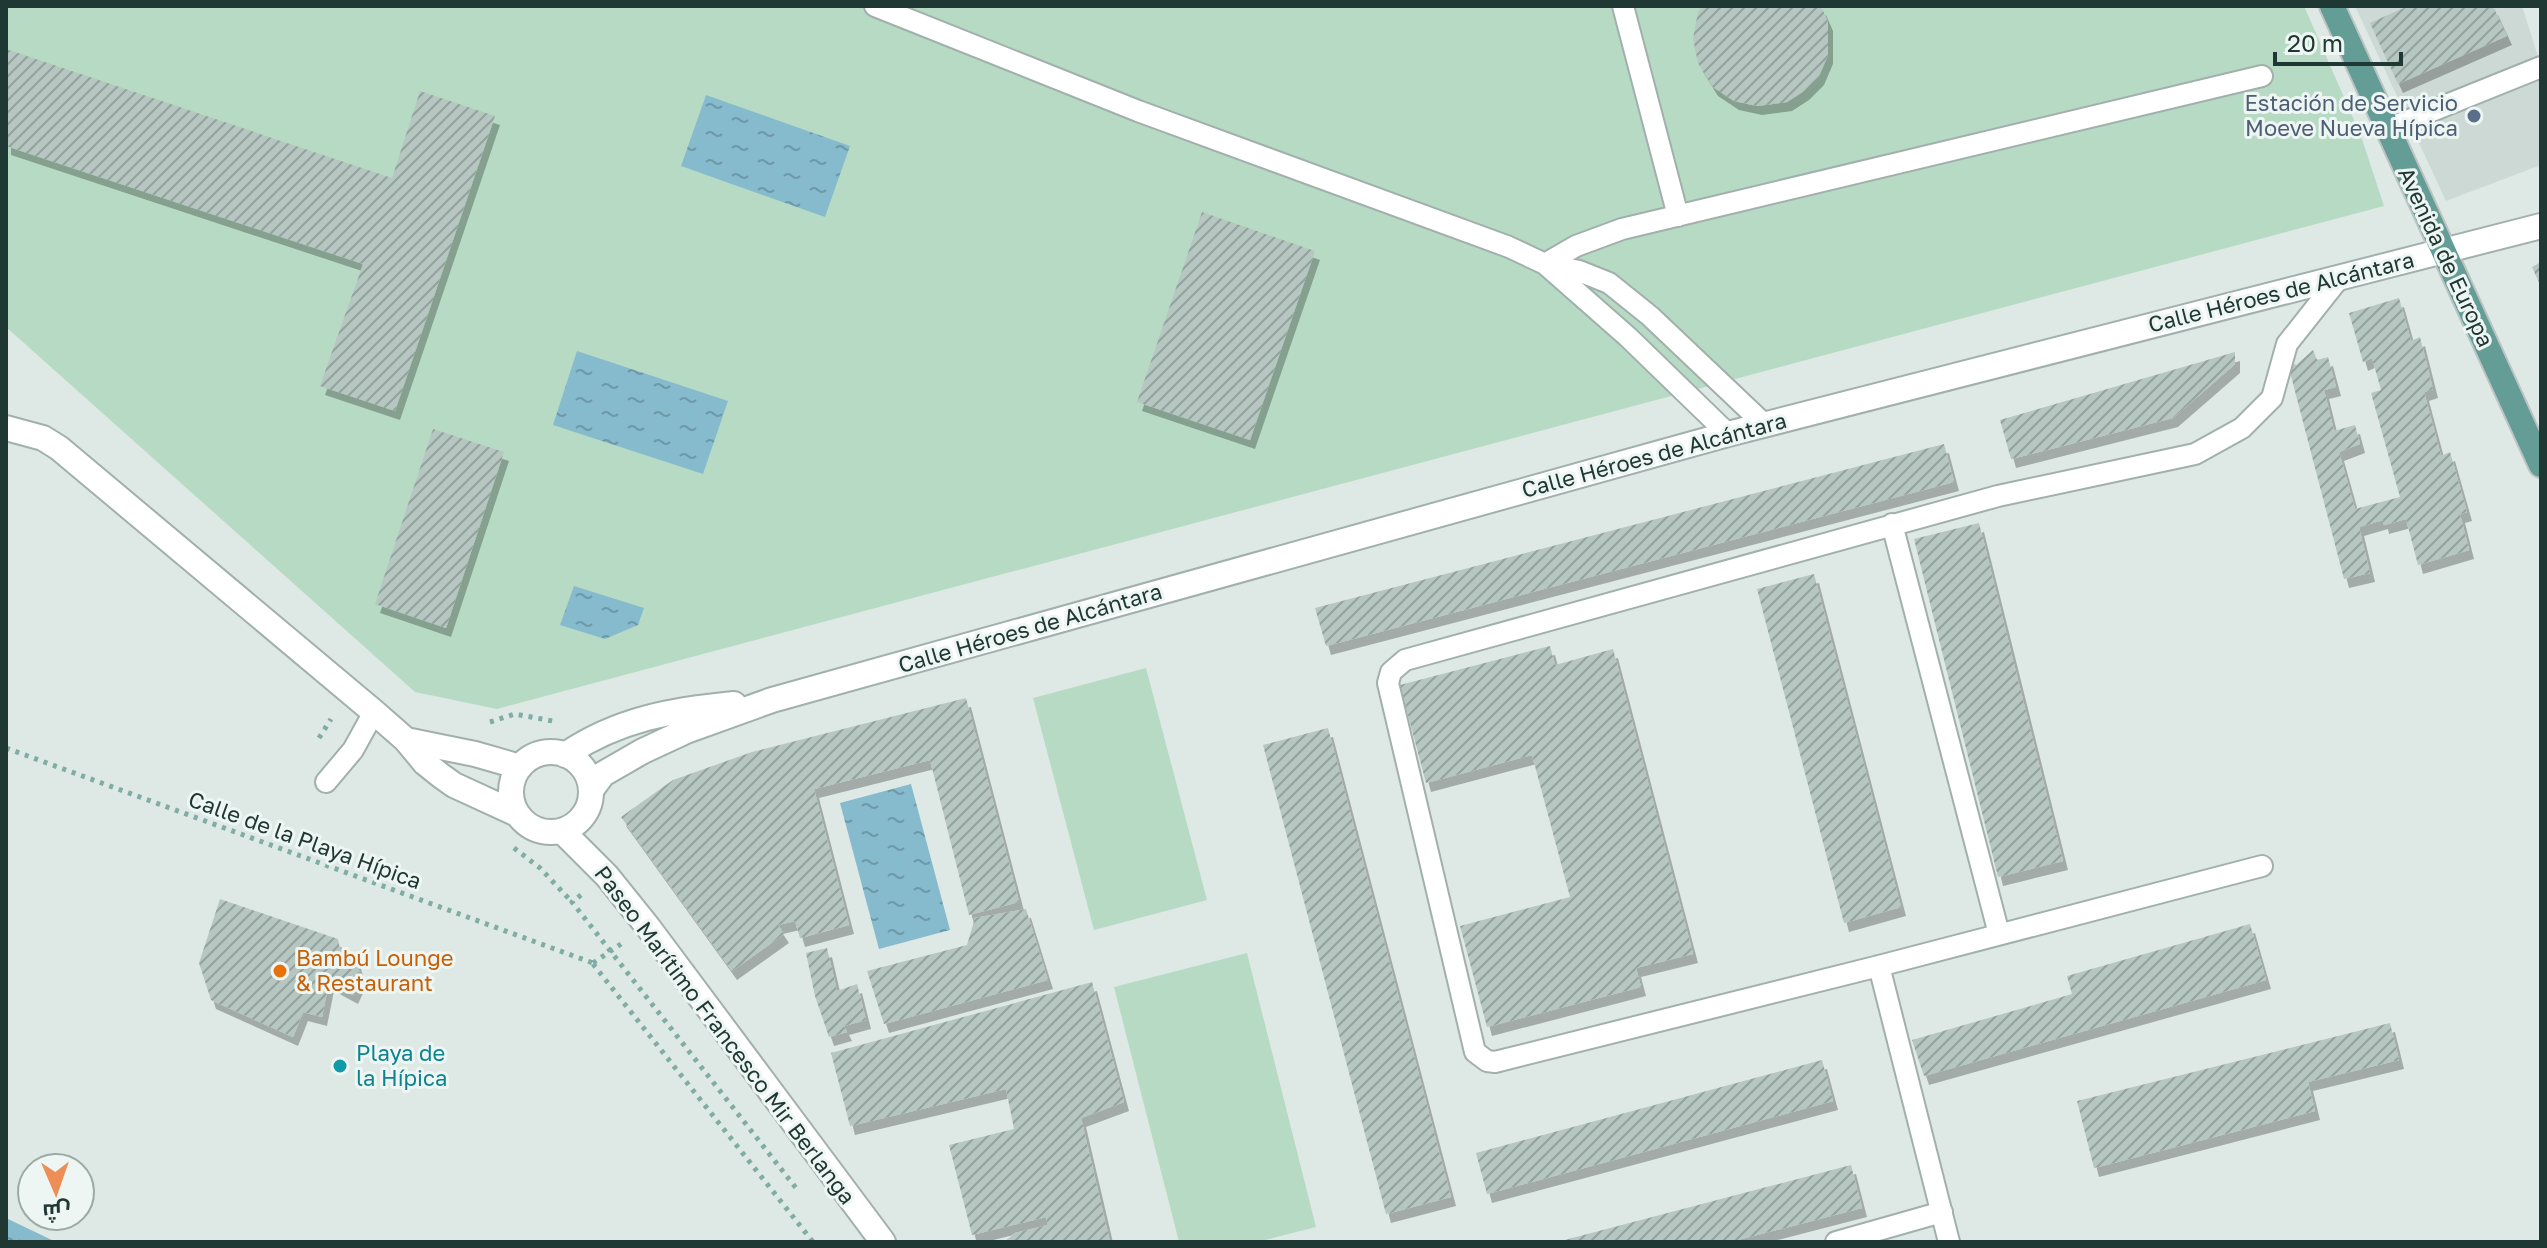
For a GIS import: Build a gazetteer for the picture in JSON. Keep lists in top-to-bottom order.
{
  "streets": {
    "main road": ["Avenida de Europa"],
    "street": ["Calle Héroes de Alcántara", "Paseo Marítimo Francesco Mir Berlanga"],
    "path": ["Calle de la Playa Hípica"]
  },
  "crossings": [
    ["Avenida de Europa", "Calle Héroes de Alcántara"]
  ],
  "places": ["Estación de Servicio Moeve Nueva Hípica", "Bambú Lounge & Restaurant", "Playa de la Hípica"],
  "scale_bar": "20 m",
  "north": "bottom"
}
